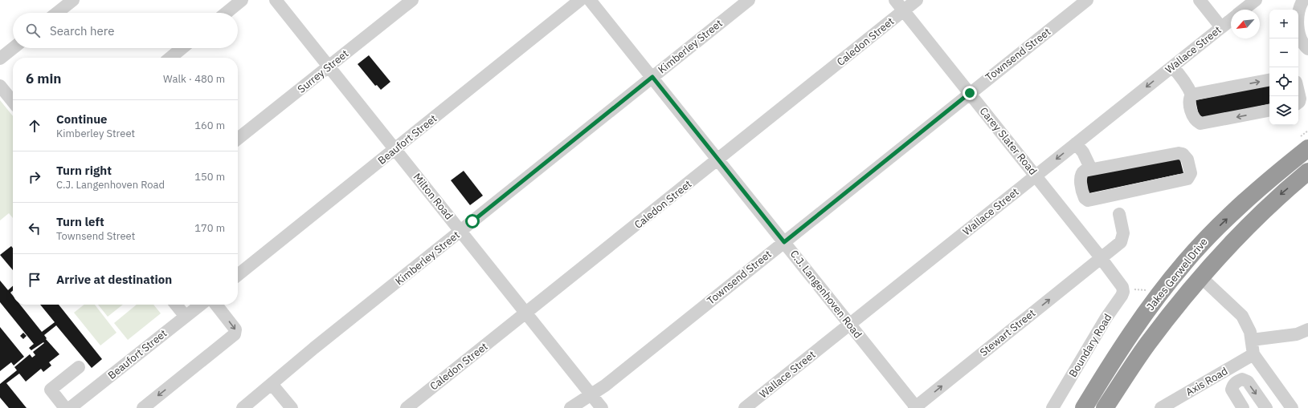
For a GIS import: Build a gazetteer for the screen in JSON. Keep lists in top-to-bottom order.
{
  "streets": {
    "highway": ["Jakes Gerwel Drive"],
    "street": [
      "Caledon Street",
      "Kimberley Street",
      "Wallace Street",
      "Townsend Street",
      "Surrey Street",
      "Beaufort Street",
      "Carey Slater Road",
      "Milton Road",
      "C.J. Langenhoven Road",
      "Stewart Street",
      "Boundary Road",
      "Axis Road"
    ]
  },
  "crossings": [
    ["Caledon Street", "Carey Slater Road"],
    ["Caledon Street", "Milton Road"],
    ["Caledon Street", "C.J. Langenhoven Road"],
    ["Kimberley Street", "Milton Road"],
    ["Kimberley Street", "C.J. Langenhoven Road"],
    ["Wallace Street", "Carey Slater Road"],
    ["Wallace Street", "C.J. Langenhoven Road"],
    ["Townsend Street", "Carey Slater Road"],
    ["Townsend Street", "Milton Road"],
    ["Townsend Street", "C.J. Langenhoven Road"],
    ["Surrey Street", "Milton Road"],
    ["Beaufort Street", "Milton Road"],
    ["Carey Slater Road", "Stewart Street"],
    ["Carey Slater Road", "Boundary Road"],
    ["C.J. Langenhoven Road", "Stewart Street"]
  ],
  "one_way": ["Stewart Street"],
  "north": "bottom left",
  "page": {
    "map_buttons": ["+", "−"],
    "search": "Search here",
    "heading": ["6 min", "Walk · 480 m"],
    "list": [
      ["Continue", "Kimberley Street", "160 m"],
      ["Turn right", "C.J. Langenhoven Road", "150 m"],
      ["Turn left", "Townsend Street", "170 m"],
      "Arrive at destination"
    ]
  }
}
